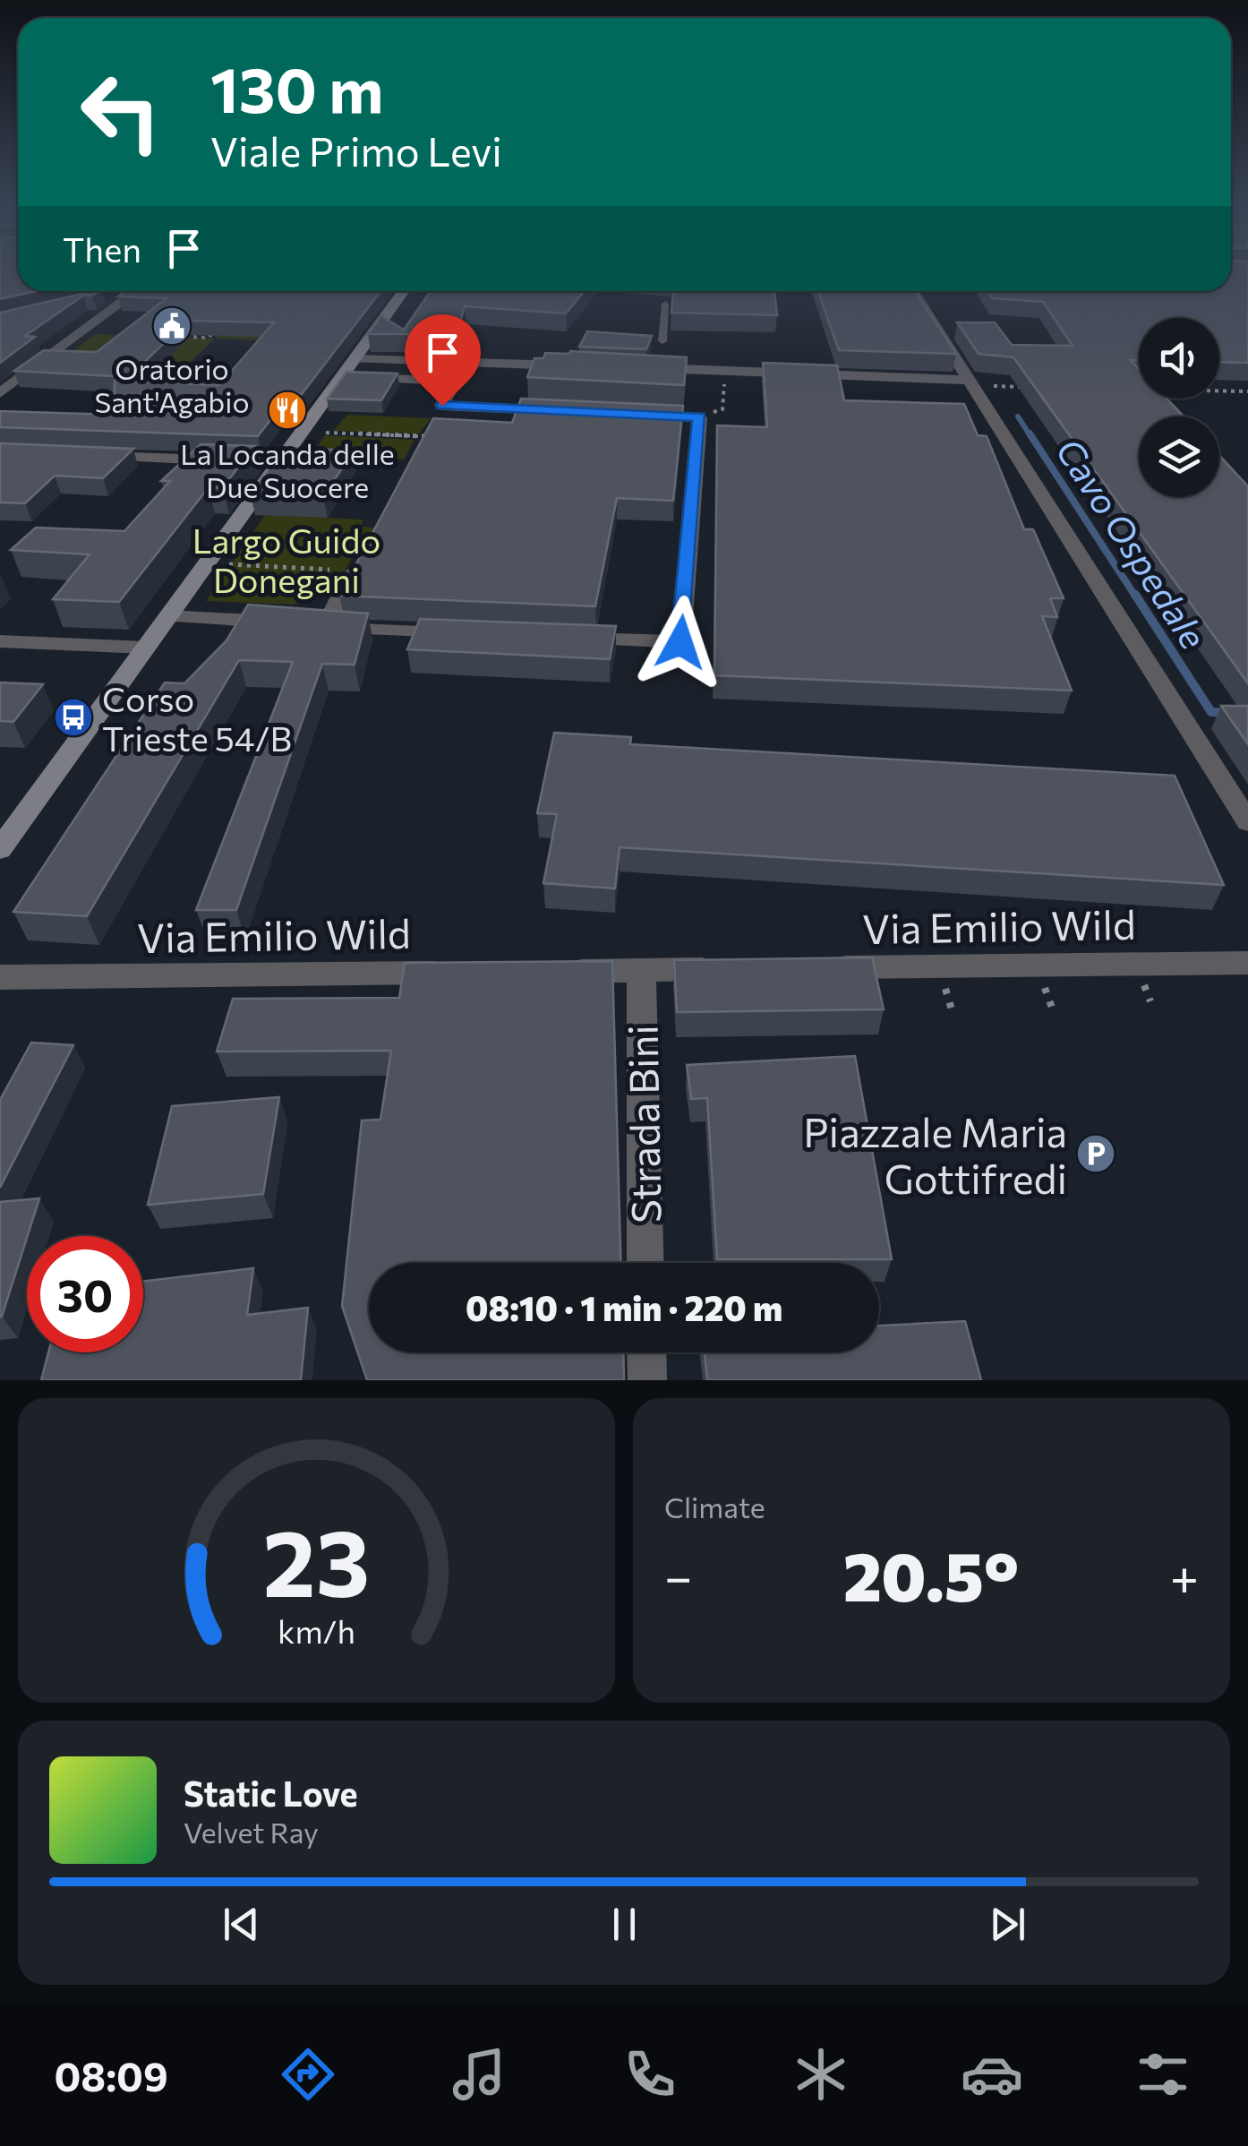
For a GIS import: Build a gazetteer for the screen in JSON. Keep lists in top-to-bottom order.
{
  "streets": {
    "street": ["Via Emilio Wild", "Strada Bini"]
  },
  "water": ["Cavo Ospedale"],
  "parks": ["Largo Guido Donegani"],
  "places": {
    "public building": ["Oratorio Sant'Agabio"],
    "restaurant": ["La Locanda delle Due Suocere"],
    "bus stop": ["Corso Trieste 54/B"],
    "parking": ["Piazzale Maria Gottifredi"]
  },
  "page": {
    "turn": ["130 m", "Viale Primo Levi"],
    "then": "Then",
    "limit": "30",
    "trip": "08:10 · 1 min · 220 m",
    "tile": "Climate",
    "heat": ["−", "20.5°", "+"],
    "song": ["Static Love", "Velvet Ray"],
    "tabs": "08:09",
    "gauge": ["23", "km/h"]
  }
}
